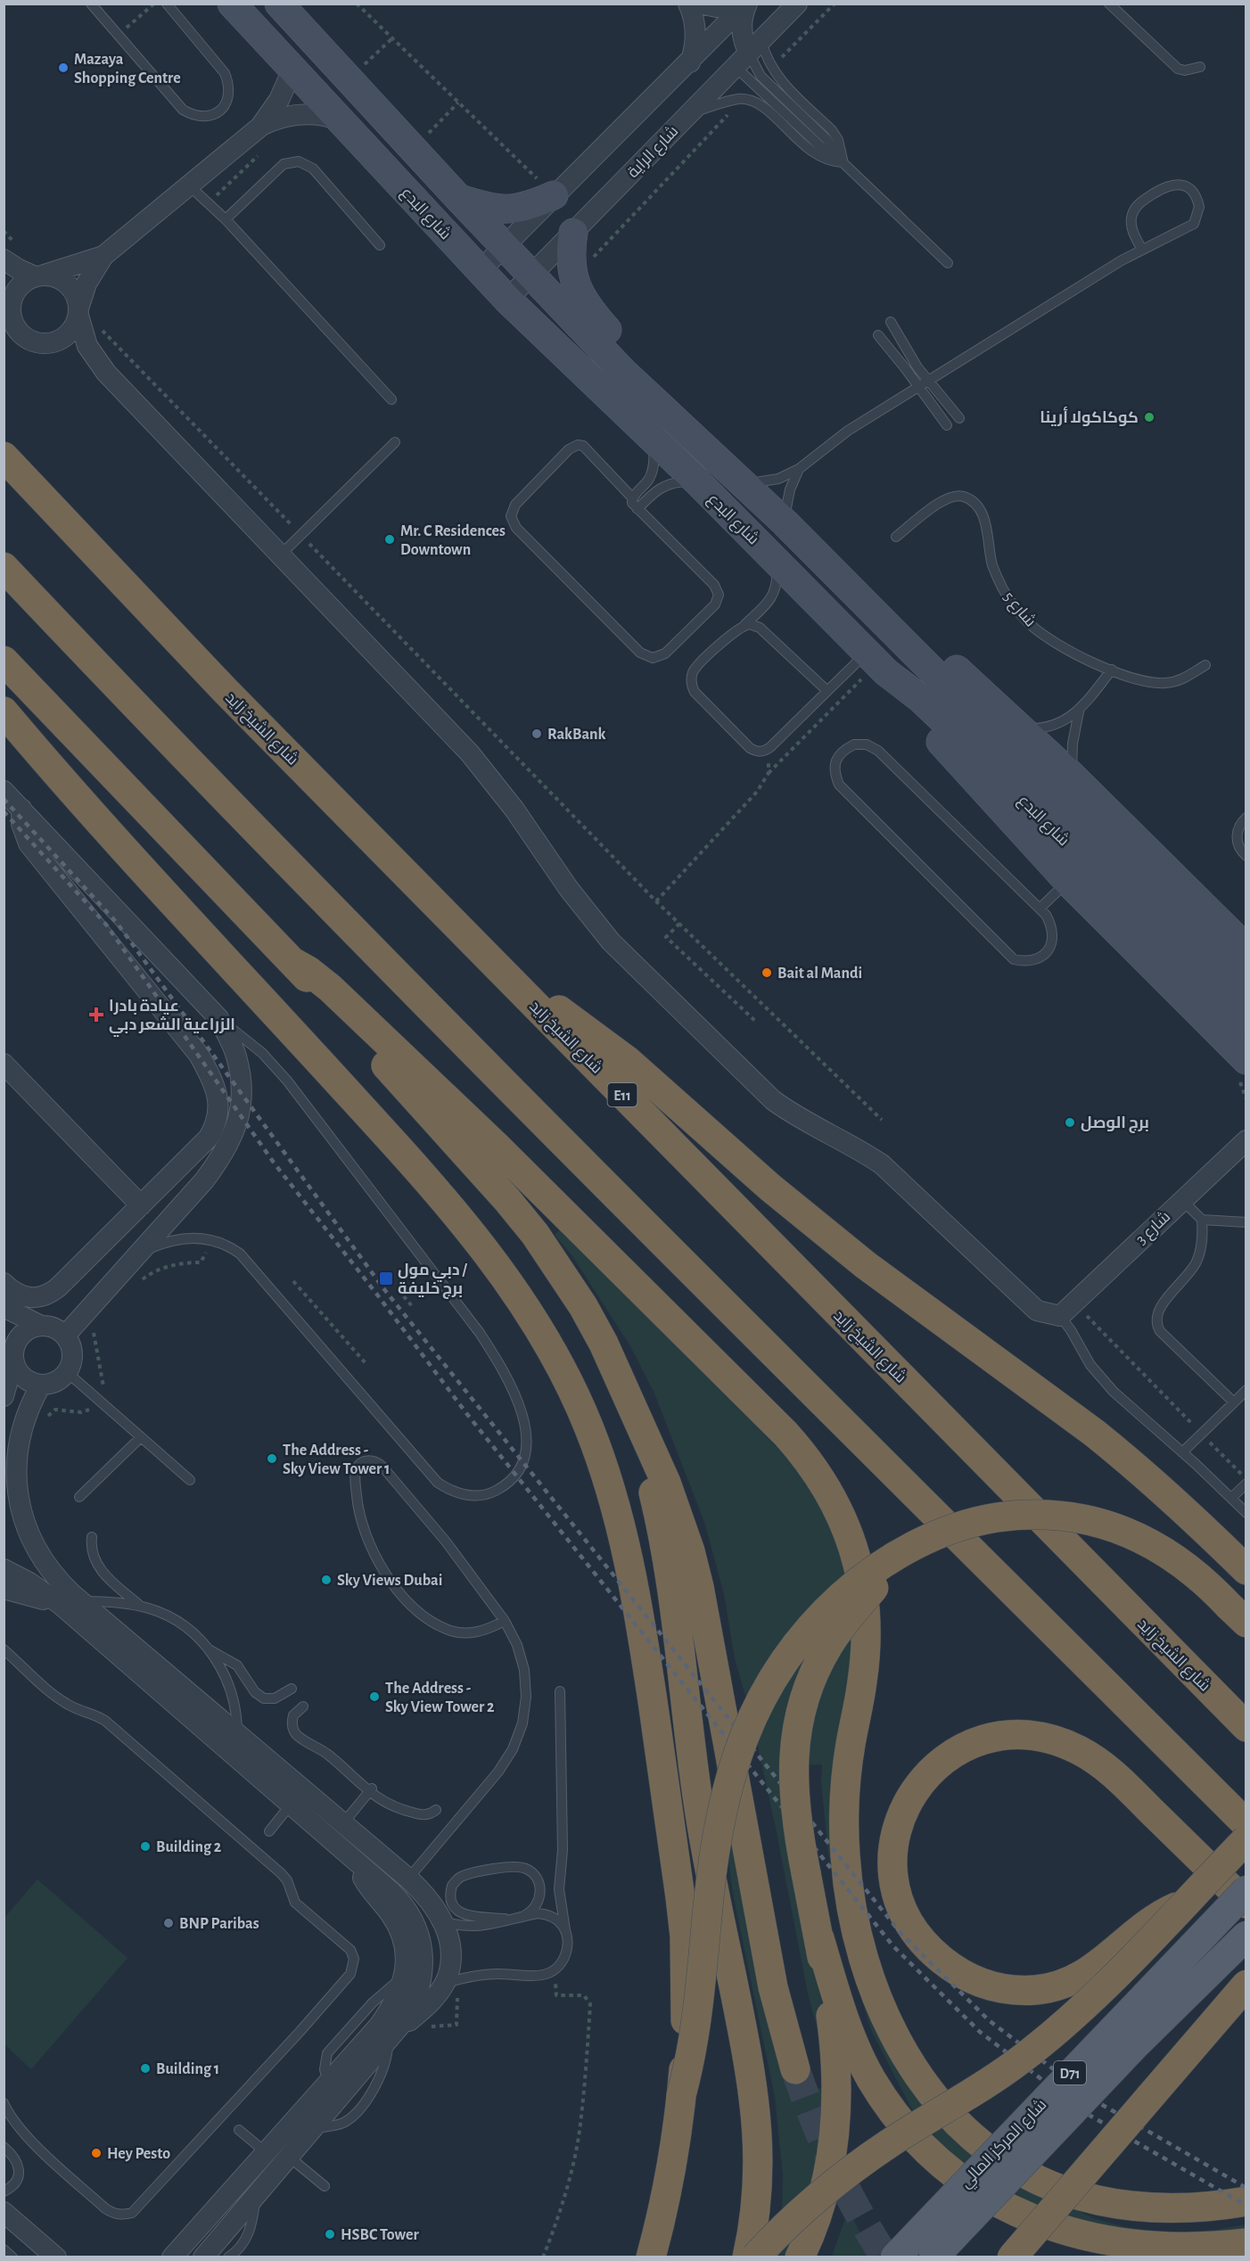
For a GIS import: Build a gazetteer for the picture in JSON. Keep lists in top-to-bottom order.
{
  "streets": {
    "highway": ["شارع الشيخ زايد", "E11"],
    "main road": ["شارع البدع", "D71", "شارع المركز المالي"],
    "street": ["شارع الراية", "شارع 3"],
    "lane": ["شارع 5"]
  },
  "crossings": [
    ["شارع الراية", "شارع البدع"]
  ],
  "places": {
    "other": [
      "Mazaya Shopping Centre",
      "كوكاكولا أرينا",
      "Mr. C Residences Downtown",
      "RakBank",
      "Bait al Mandi",
      "برج الوصل",
      "The Address - Sky View Tower 1",
      "Sky Views Dubai",
      "The Address - Sky View Tower 2",
      "Building 2",
      "BNP Paribas",
      "Building 1",
      "Hey Pesto",
      "HSBC Tower"
    ],
    "health": ["عيادة بادرا الزراعية الشعر دبي"],
    "transit": ["دبي مول / برج خليفة"]
  }
}
